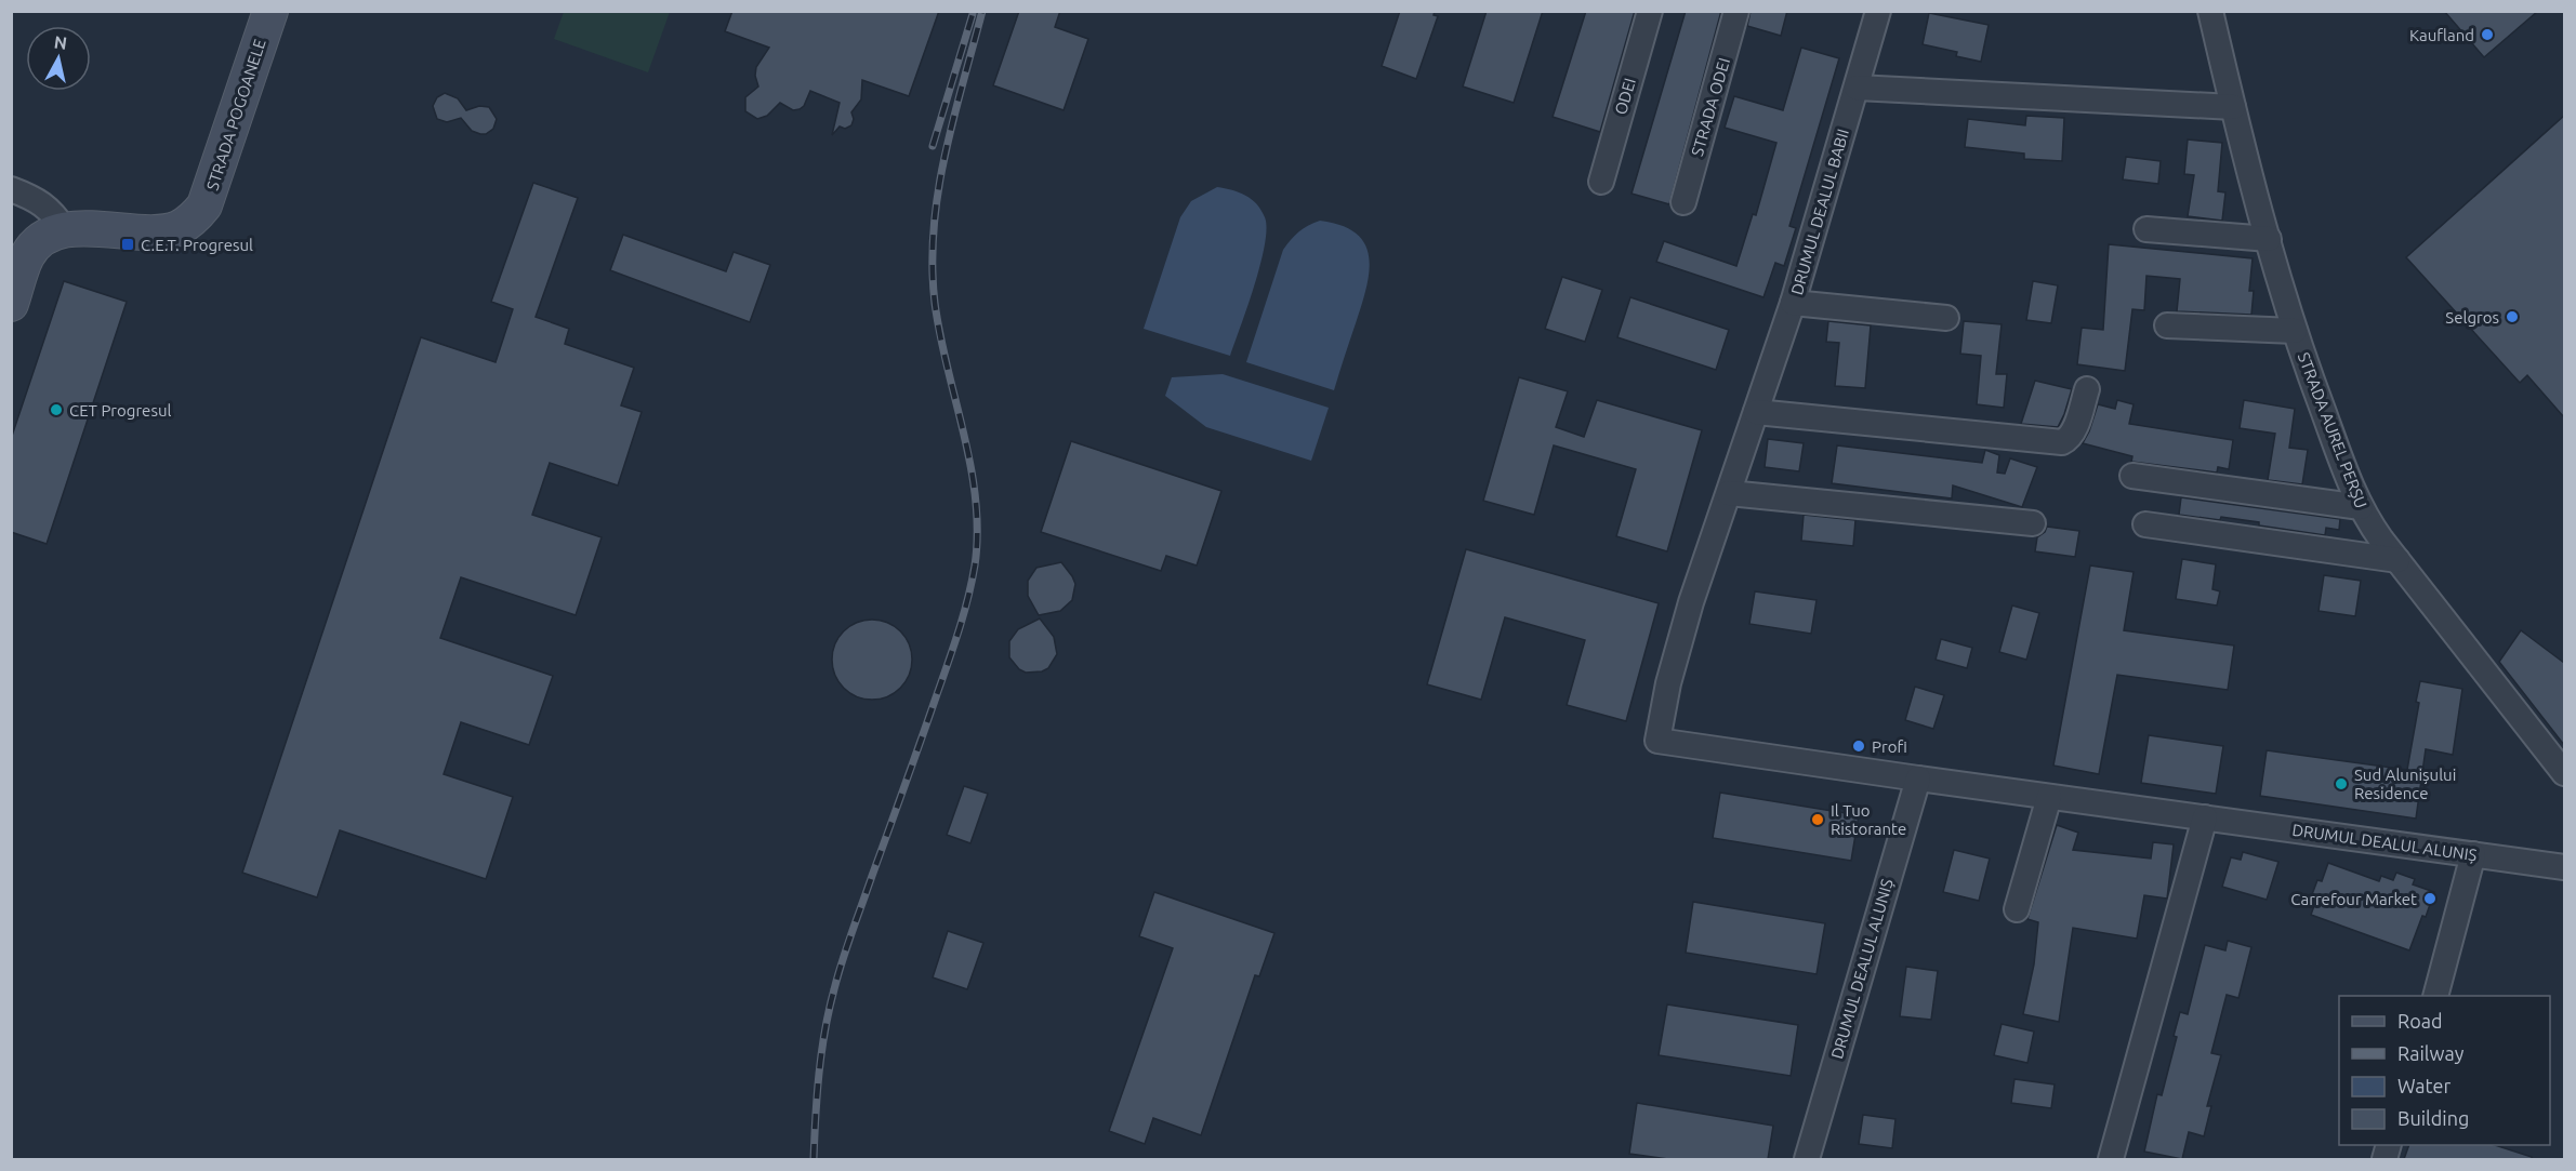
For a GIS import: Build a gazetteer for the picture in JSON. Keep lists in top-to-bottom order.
{
  "streets": {
    "street": [
      "ODEI",
      "STRADA ODEI",
      "STRADA POGOANELE",
      "DRUMUL DEALUL BABII",
      "STRADA AUREL PERȘU",
      "DRUMUL DEALUL ALUNIȘ"
    ]
  },
  "crossings": [
    ["DRUMUL DEALUL BABII", "DRUMUL DEALUL ALUNIȘ"]
  ],
  "places": {
    "other": [
      "Kaufland",
      "Selgros",
      "CET Progresul",
      "Profi",
      "Sud Alunișului Residence",
      "Il Tuo Ristorante",
      "Carrefour Market"
    ],
    "transit": ["C.E.T. Progresul"]
  },
  "legend": [
    "Road",
    "Railway",
    "Water",
    "Building"
  ],
  "north": "top"
}
